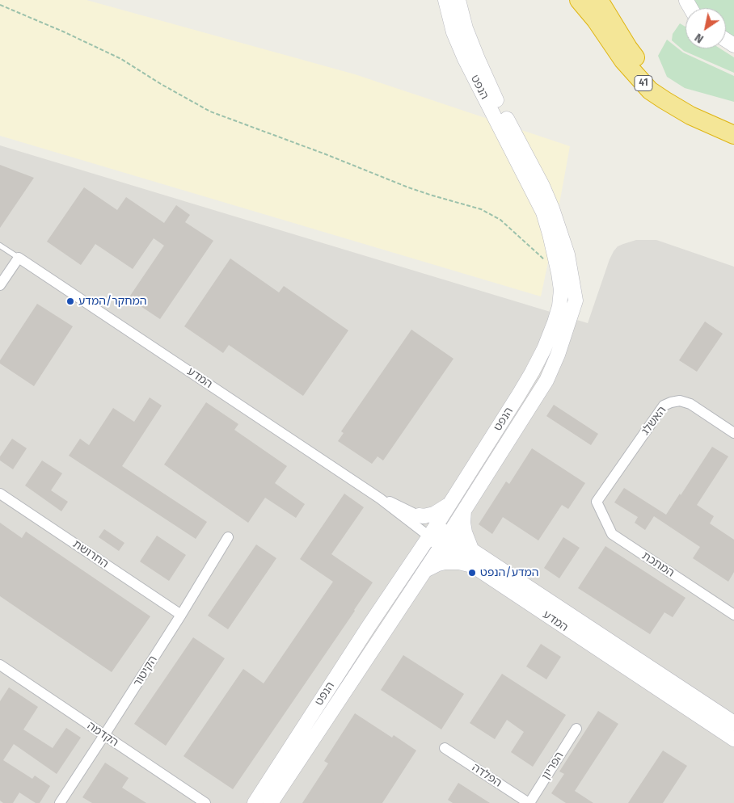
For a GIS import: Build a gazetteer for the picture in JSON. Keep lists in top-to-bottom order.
{
  "streets": {
    "highway": ["41"],
    "street": [
      "הנפט",
      "המדע",
      "האשלג",
      "החרושת",
      "המתכת",
      "הקיטור",
      "הקדמה",
      "הפריון",
      "הפלדה"
    ]
  },
  "crossings": [
    ["הנפט", "המדע"],
    ["האשלג", "המתכת"],
    ["החרושת", "הקיטור"],
    ["הקיטור", "הקדמה"],
    ["הפריון", "הפלדה"]
  ],
  "places": ["המחקר/המדע", "המדע/הנפט"],
  "north": "bottom left"
}
